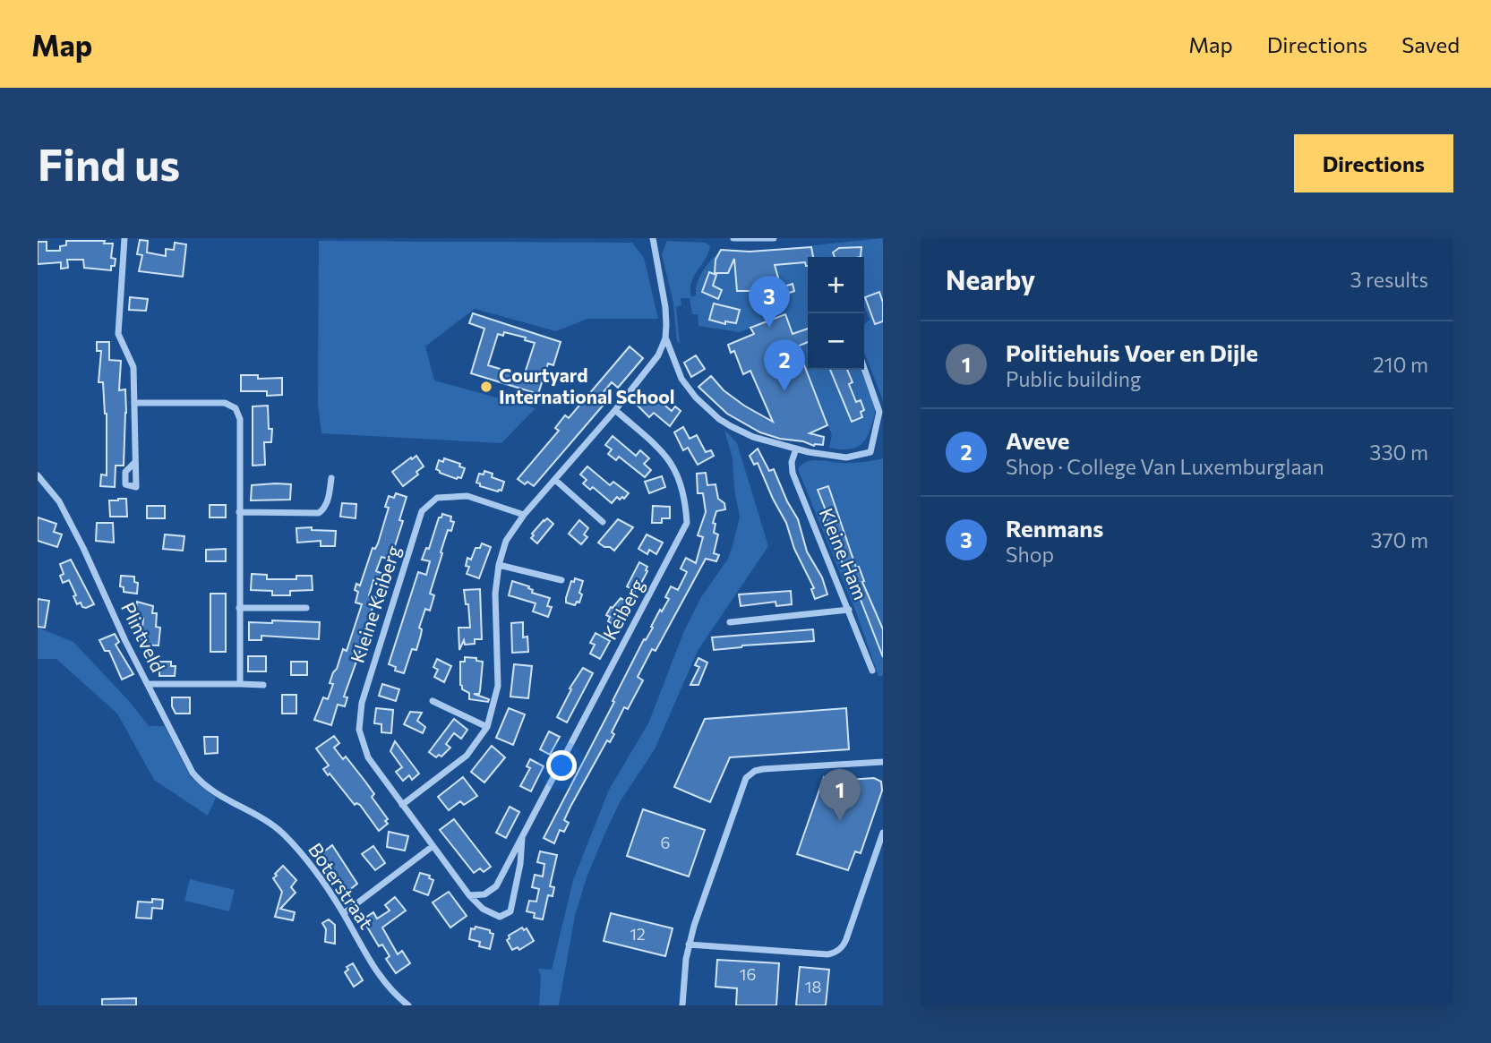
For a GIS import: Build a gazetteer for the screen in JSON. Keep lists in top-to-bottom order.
{
  "streets": {
    "street": [
      "Kleine Ham",
      "Kleine Keiberg",
      "Keiberg",
      "Plintveld",
      "Boterstraat"
    ]
  },
  "crossings": [
    ["Kleine Keiberg", "Keiberg"],
    ["Plintveld", "Boterstraat"]
  ],
  "places": ["Courtyard International School"],
  "house_numbers": [
    "6",
    "12",
    "16",
    "18"
  ],
  "page": {
    "header": "Map",
    "nav": ["Map", "Directions", "Saved"],
    "buttons": "Directions",
    "title": "Find us",
    "heading": ["Nearby", "3 results"],
    "map_buttons": ["+", "−"],
    "pins": ["3", "2", "1"],
    "list": [
      {
        "mark": "1",
        "name": "Politiehuis Voer en Dijle",
        "note": "Public building",
        "value": "210 m"
      },
      {
        "mark": "2",
        "name": "Aveve",
        "note": "Shop · College Van Luxemburglaan",
        "value": "330 m"
      },
      {
        "mark": "3",
        "name": "Renmans",
        "note": "Shop",
        "value": "370 m"
      }
    ]
  }
}
